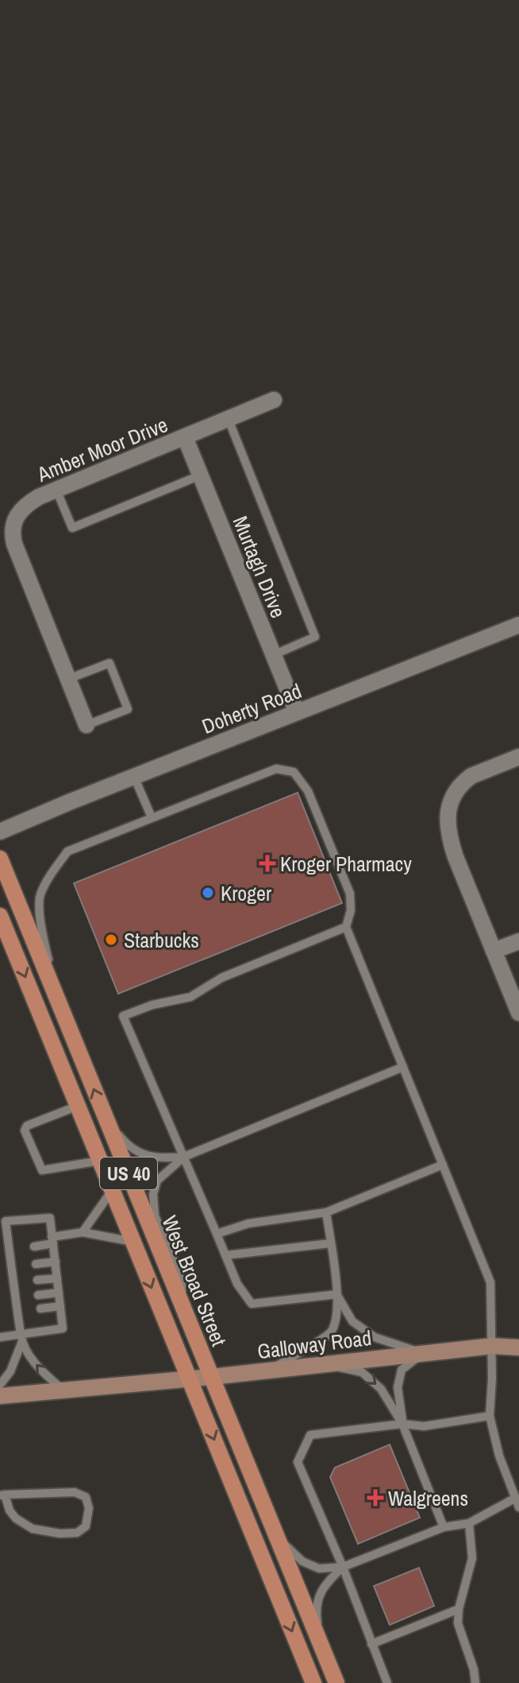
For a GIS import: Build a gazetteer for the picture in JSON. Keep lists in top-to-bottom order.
{
  "streets": {
    "main road": ["US 40", "West Broad Street"],
    "street": [
      "Amber Moor Drive",
      "Murtagh Drive",
      "Doherty Road",
      "Galloway Road"
    ]
  },
  "crossings": [
    ["Amber Moor Drive", "Murtagh Drive"],
    ["Murtagh Drive", "Doherty Road"],
    ["West Broad Street", "Galloway Road"]
  ],
  "places": {
    "health": ["Kroger Pharmacy", "Walgreens"],
    "other": ["Kroger", "Starbucks"]
  }
}
